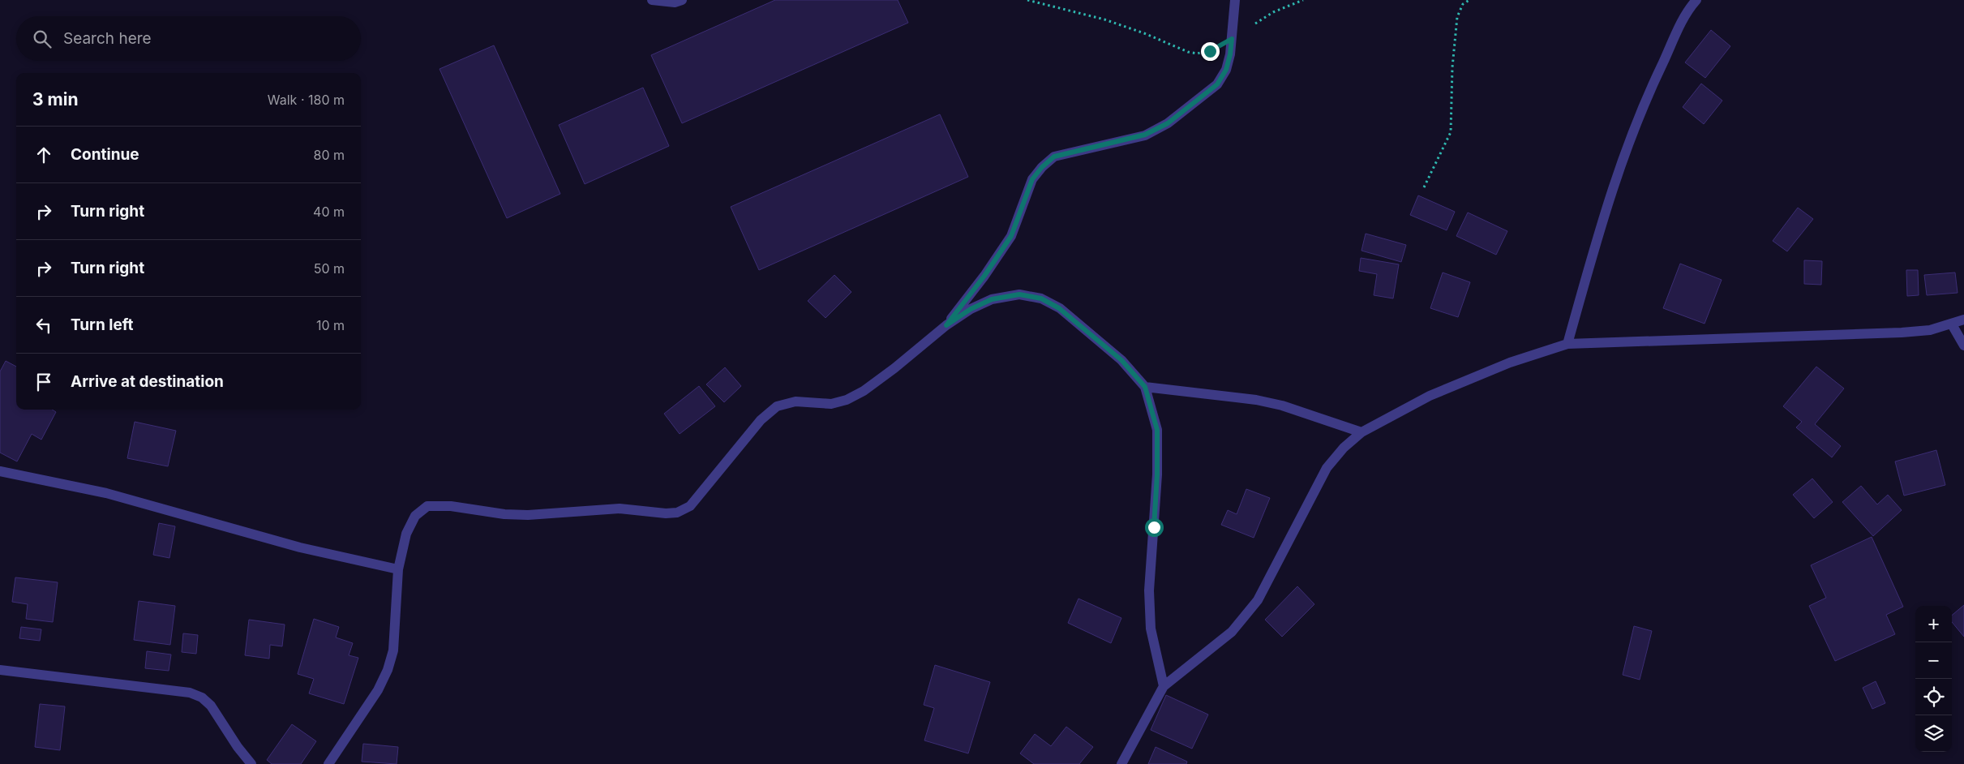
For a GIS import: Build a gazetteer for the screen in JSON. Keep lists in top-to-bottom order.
{
  "page": {
    "search": "Search here",
    "heading": ["3 min", "Walk · 180 m"],
    "list": [
      ["Continue", "80 m"],
      ["Turn right", "40 m"],
      ["Turn right", "50 m"],
      ["Turn left", "10 m"],
      "Arrive at destination"
    ],
    "map_buttons": ["+", "−"]
  }
}
